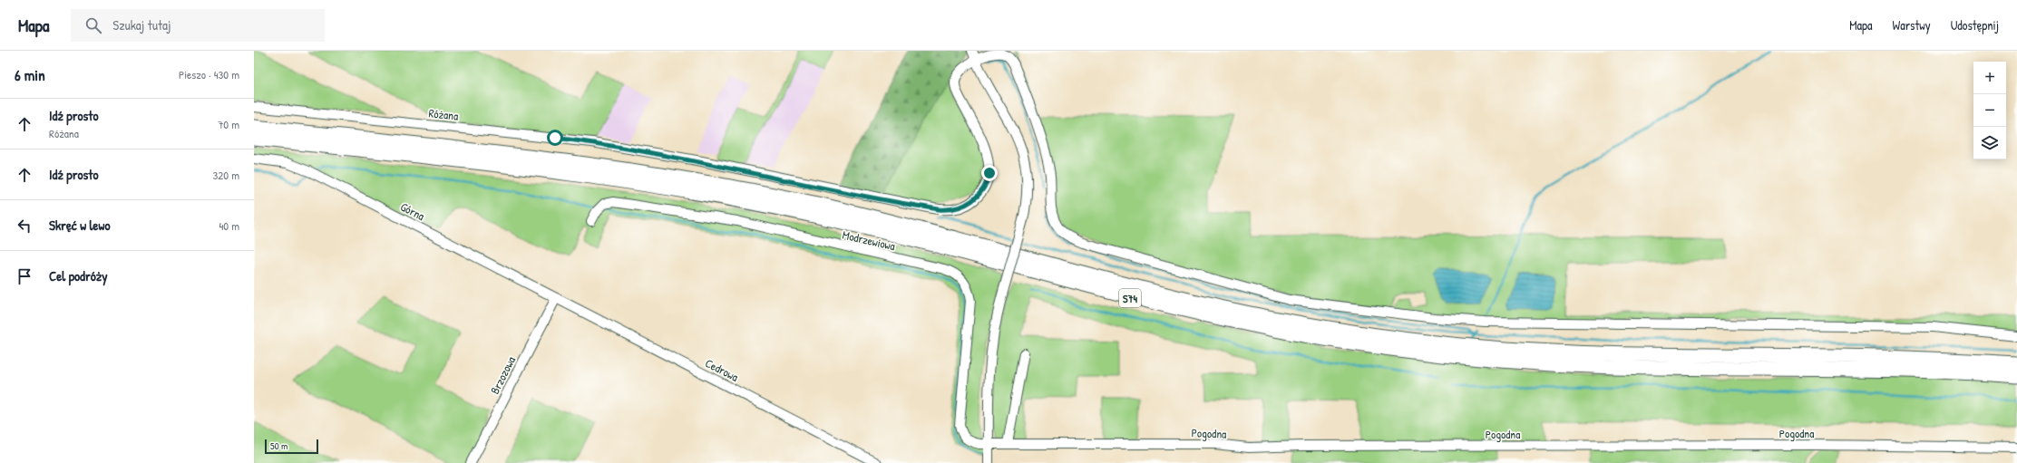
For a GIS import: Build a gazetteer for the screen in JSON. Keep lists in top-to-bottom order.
{
  "streets": {
    "highway": ["S74"],
    "street": [
      "Różana",
      "Górna",
      "Modrzewiowa",
      "Cedrowa",
      "Brzozowa",
      "Pogodna"
    ]
  },
  "crossings": [
    ["Górna", "Cedrowa"],
    ["Górna", "Brzozowa"],
    ["Modrzewiowa", "Pogodna"],
    ["Cedrowa", "Brzozowa"]
  ],
  "scale_bar": "50 m",
  "page": {
    "header": "Mapa",
    "search": "Szukaj tutaj",
    "nav": ["Mapa", "Warstwy", "Udostępnij"],
    "heading": ["6 min", "Pieszo · 430 m"],
    "map_buttons": ["+", "−"],
    "list": [
      ["Idź prosto", "Różana", "70 m"],
      ["Idź prosto", "320 m"],
      ["Skręć w lewo", "40 m"],
      "Cel podróży"
    ],
    "scale": "50 m"
  }
}
